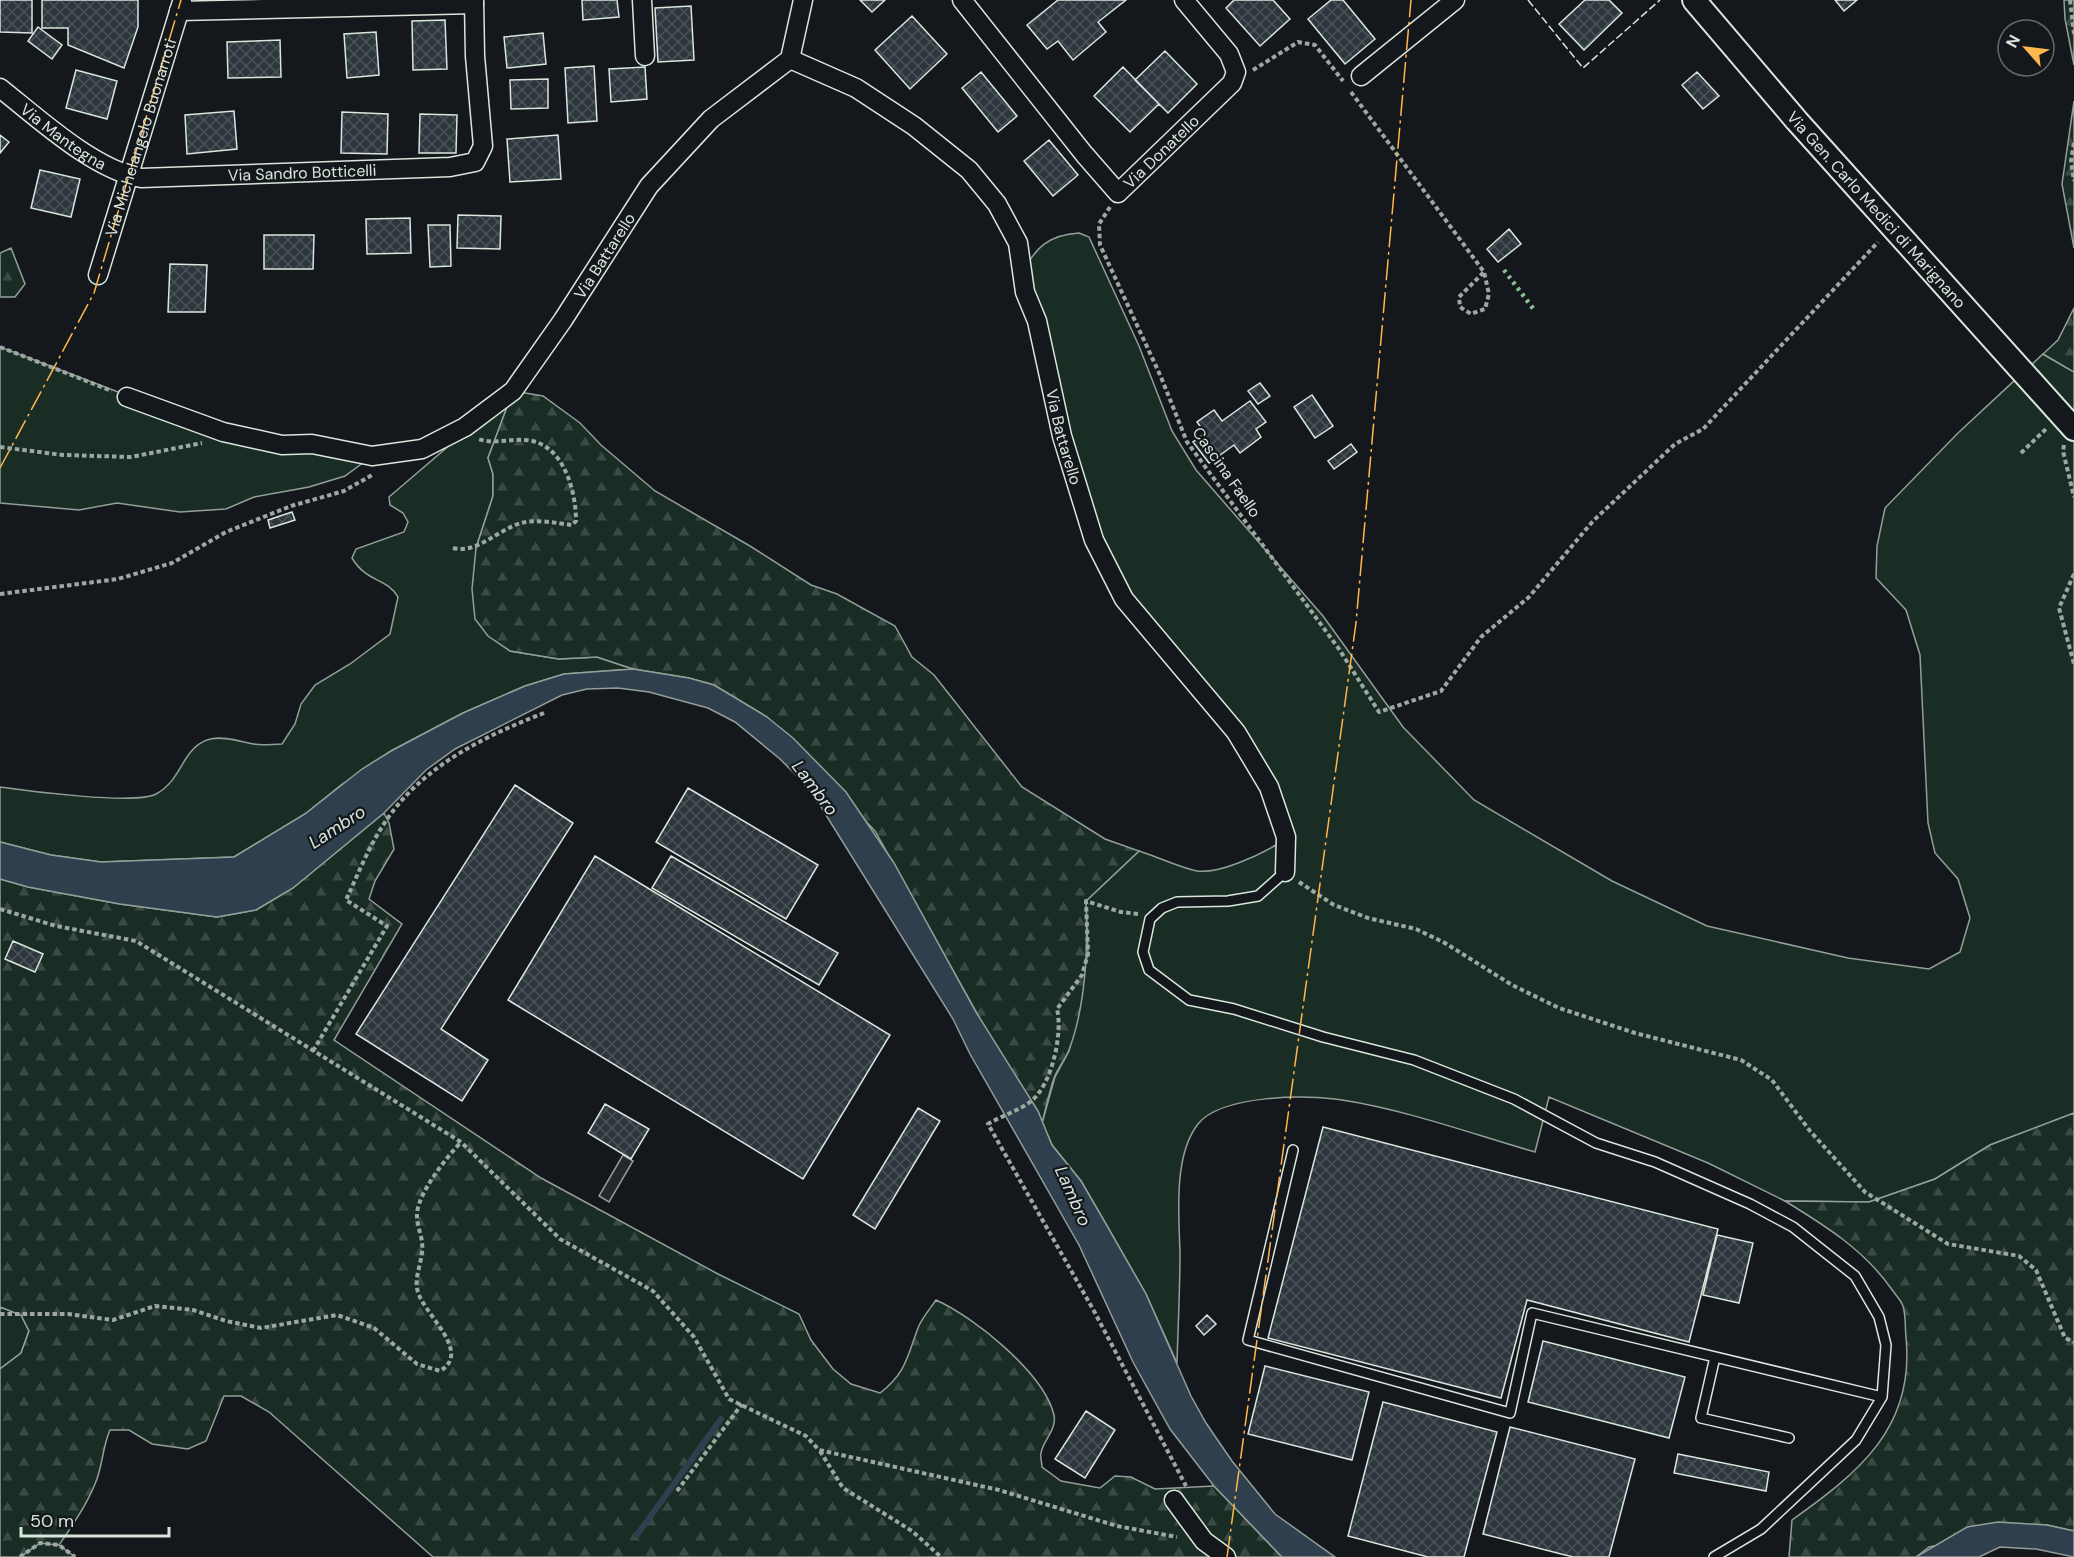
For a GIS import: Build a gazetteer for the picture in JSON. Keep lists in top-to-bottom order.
{
  "streets": {
    "street": [
      "Via Mantegna",
      "Via Michelangelo Buonarroti",
      "Via Donatello",
      "Via Sandro Botticelli",
      "Via Gen. Carlo Medici di Marignano",
      "Via Battarello"
    ],
    "path": ["Cascina Faello"]
  },
  "crossings": [
    ["Via Mantegna", "Via Michelangelo Buonarroti"],
    ["Via Mantegna", "Via Sandro Botticelli"],
    ["Via Michelangelo Buonarroti", "Via Sandro Botticelli"],
    ["Via Donatello", "Cascina Faello"],
    ["Via Gen. Carlo Medici di Marignano", "Cascina Faello"]
  ],
  "water": ["Lambro"],
  "scale_bar": "50 m",
  "north": "top left"
}
